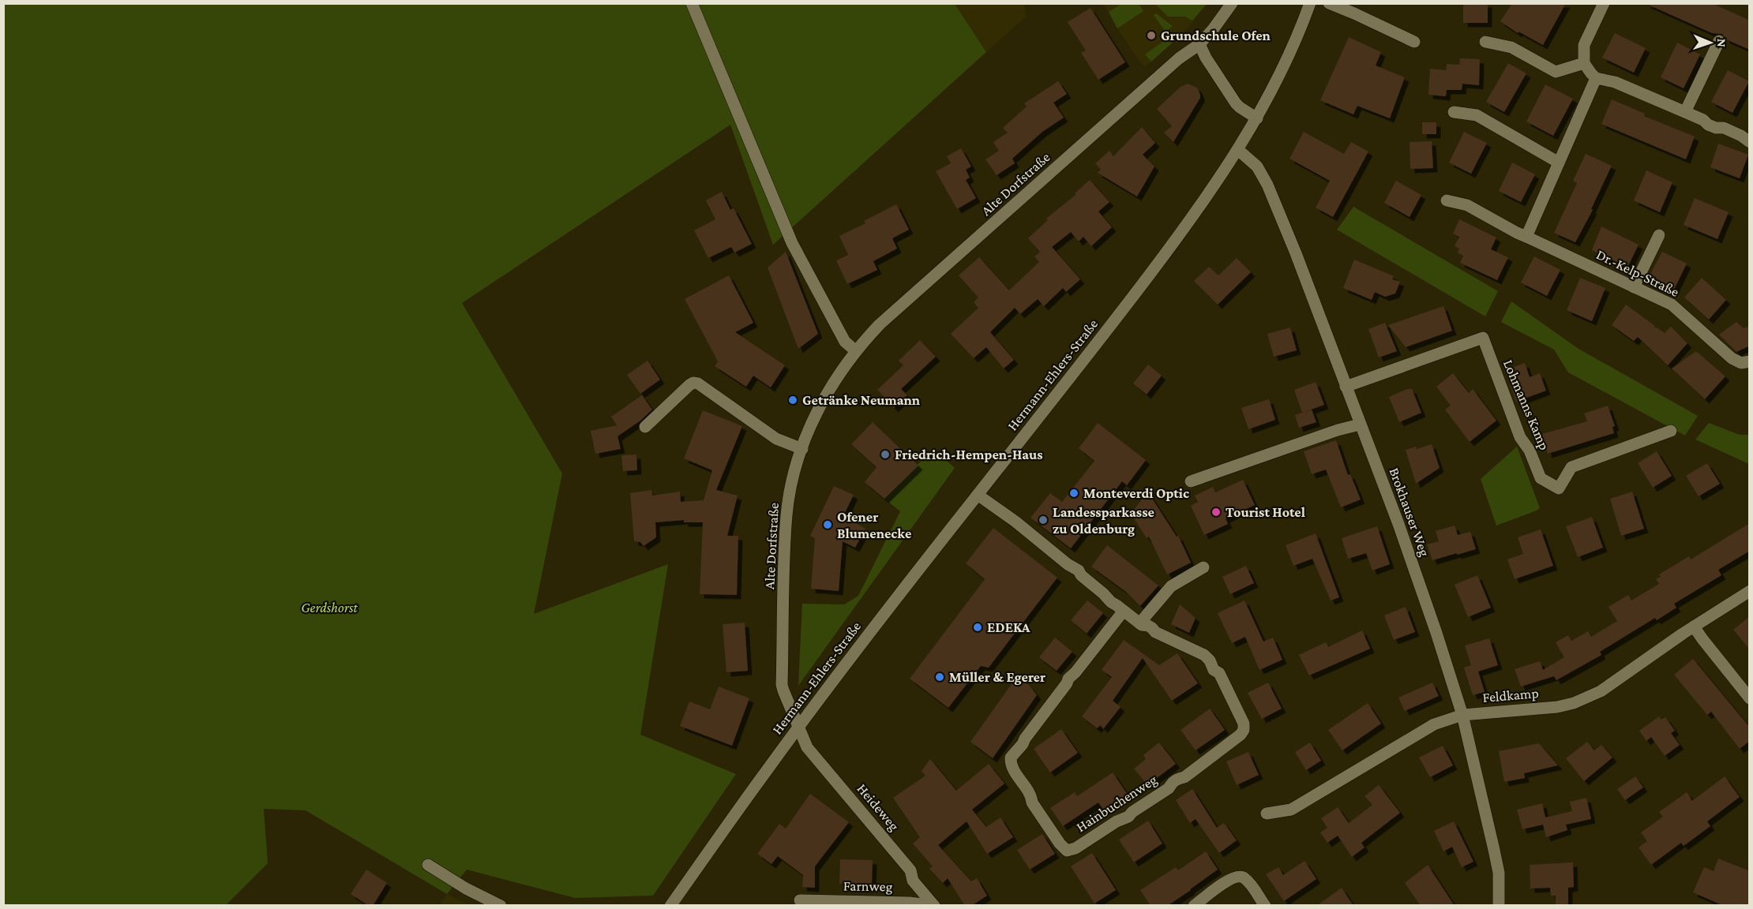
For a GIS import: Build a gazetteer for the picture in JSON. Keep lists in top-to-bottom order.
{
  "streets": {
    "street": [
      "Alte Dorfstraße",
      "Dr.-Kelp-Straße",
      "Hermann-Ehlers-Straße",
      "Lohmanns Kamp",
      "Brokhauser Weg",
      "Feldkamp",
      "Hainbuchenweg",
      "Heideweg",
      "Farnweg"
    ]
  },
  "crossings": [
    ["Alte Dorfstraße", "Hermann-Ehlers-Straße"],
    ["Alte Dorfstraße", "Heideweg"],
    ["Hermann-Ehlers-Straße", "Brokhauser Weg"],
    ["Hermann-Ehlers-Straße", "Hainbuchenweg"],
    ["Hermann-Ehlers-Straße", "Heideweg"],
    ["Lohmanns Kamp", "Brokhauser Weg"],
    ["Brokhauser Weg", "Feldkamp"],
    ["Heideweg", "Farnweg"]
  ],
  "parks": ["Gerdshorst"],
  "places": [
    "Grundschule Ofen",
    "Getränke Neumann",
    "Friedrich-Hempen-Haus",
    "Monteverdi Optic",
    "Tourist Hotel",
    "Landessparkasse zu Oldenburg",
    "Ofener Blumenecke",
    "EDEKA",
    "Müller & Egerer"
  ],
  "north": "right"
}
